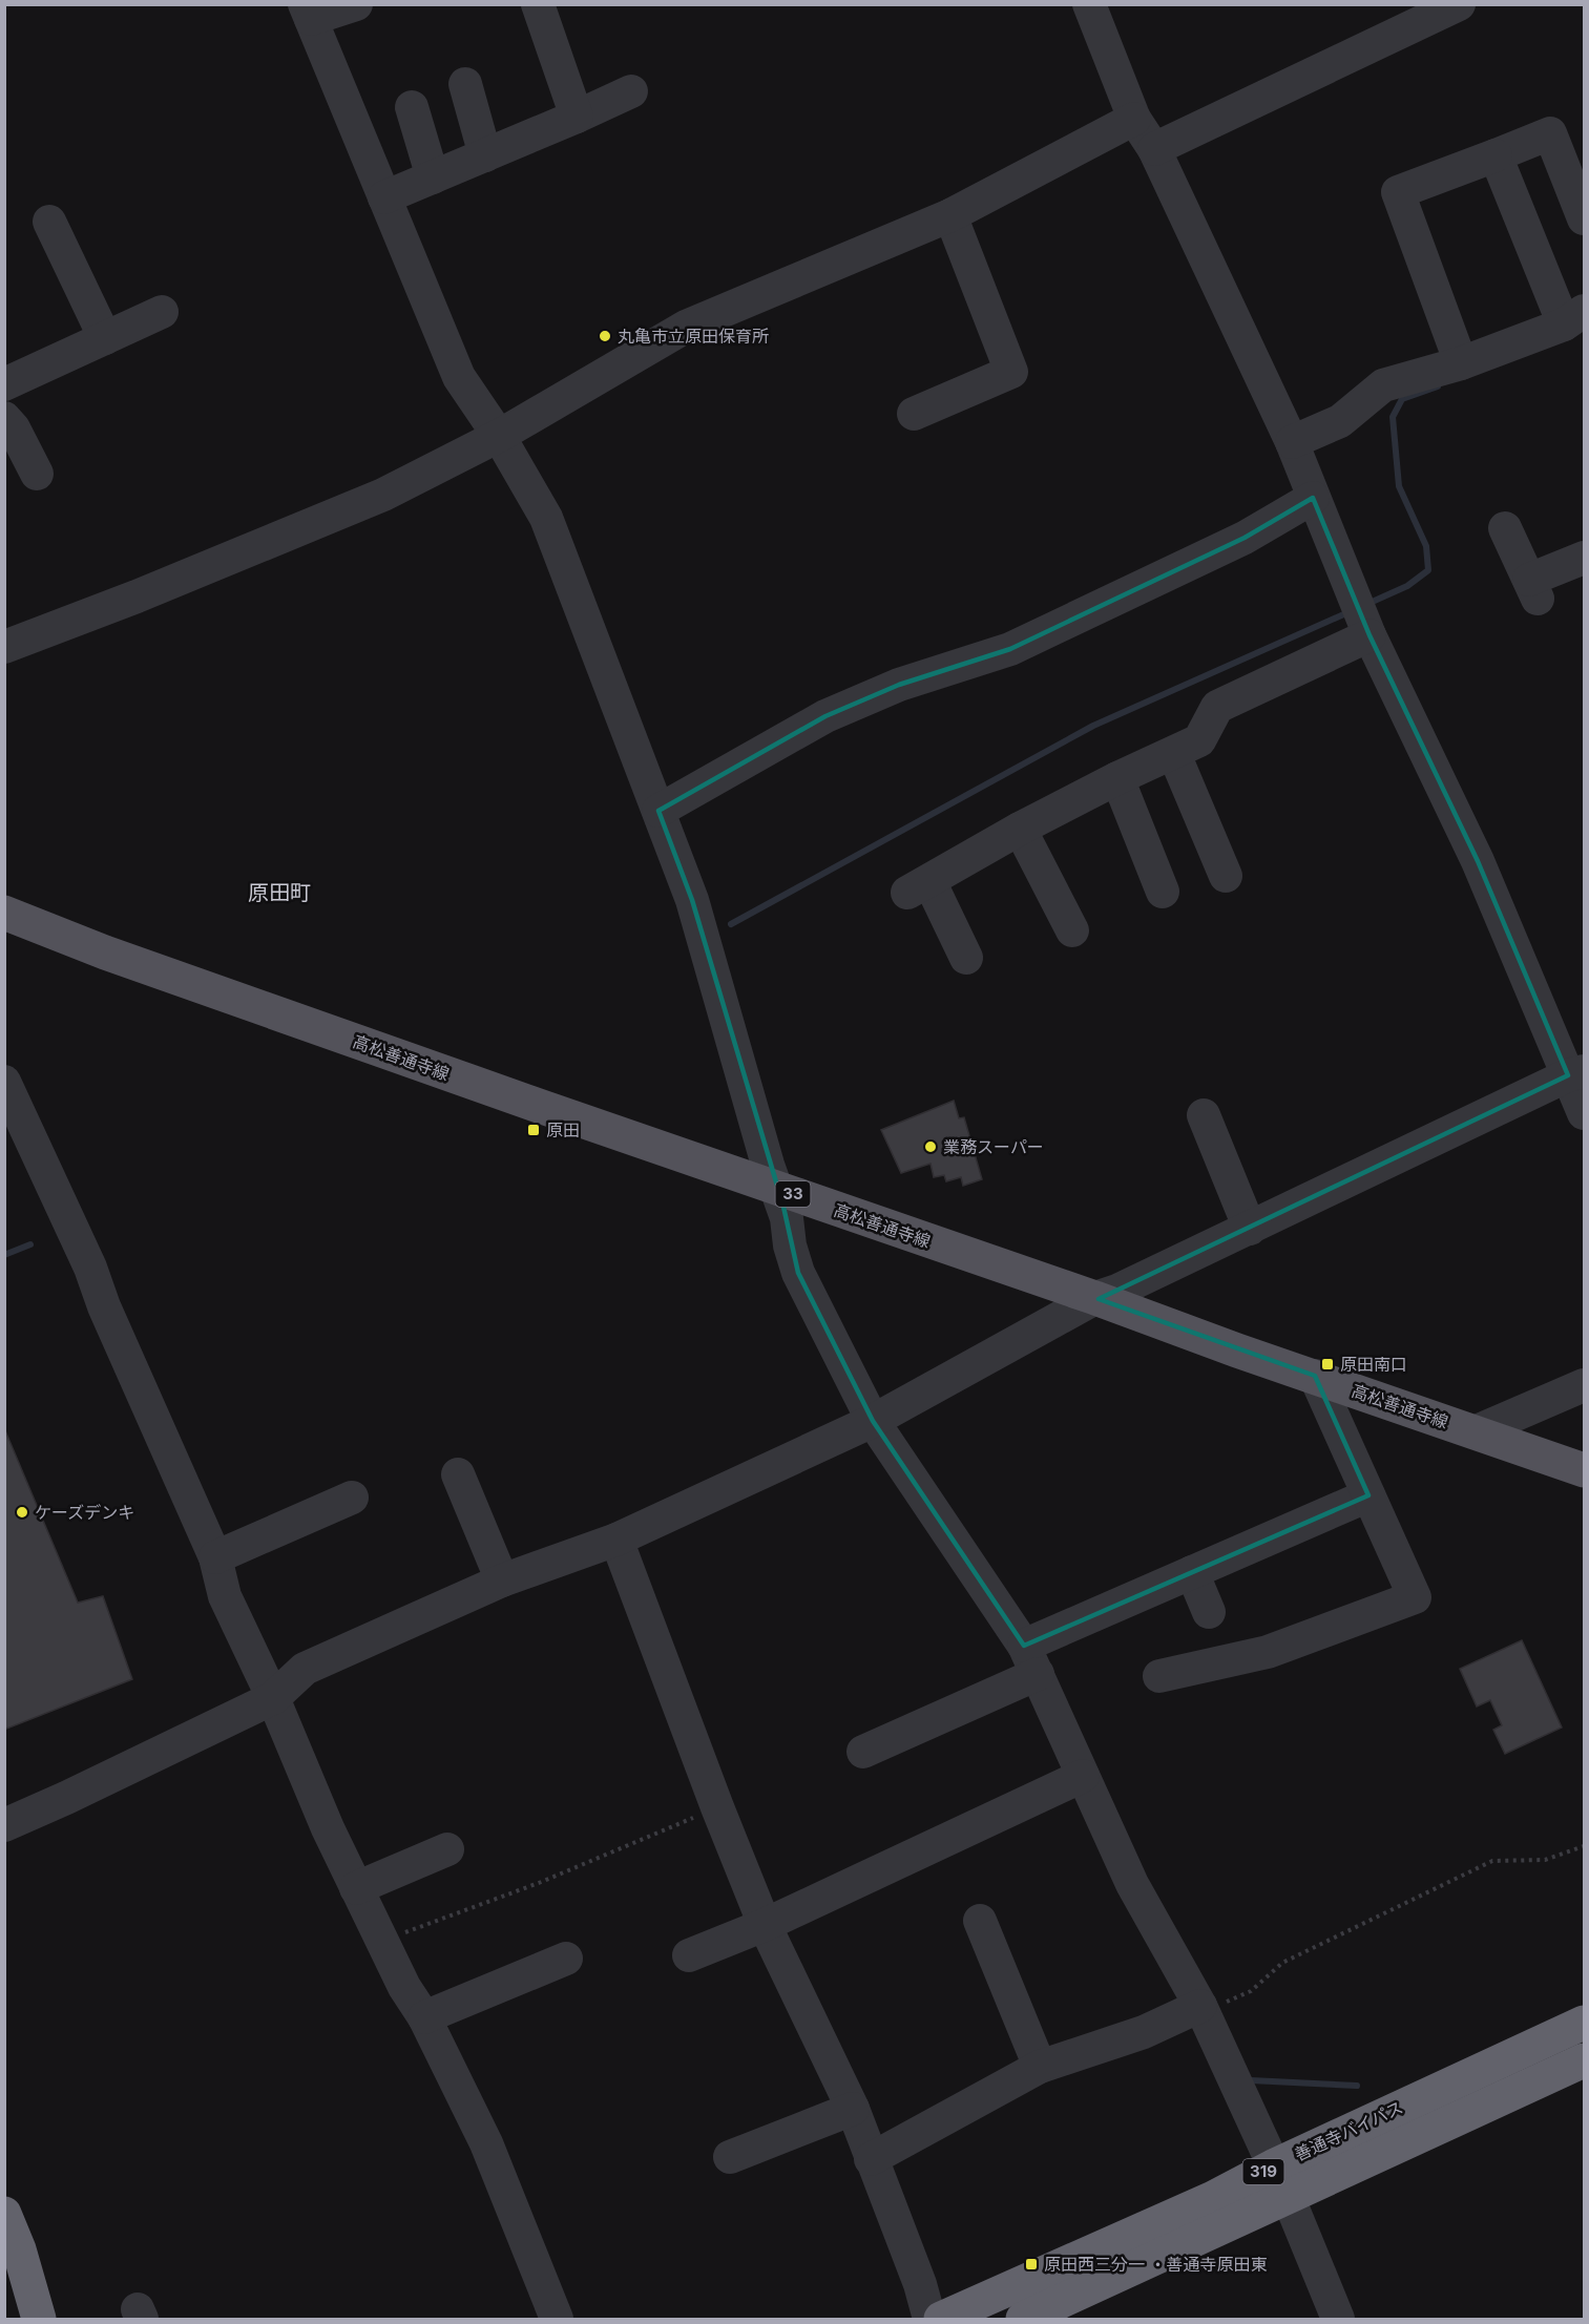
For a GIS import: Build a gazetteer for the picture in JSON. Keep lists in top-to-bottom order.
{
  "streets": {
    "highway": ["善通寺バイパス", "319"],
    "main road": ["高松善通寺線", "33"]
  },
  "districts": ["原田町"],
  "places": {
    "other": ["丸亀市立原田保育所", "業務スーパー", "ケーズデンキ"],
    "transit": ["原田", "原田南口", "原田西三分一 ・善通寺原田東"]
  }
}
